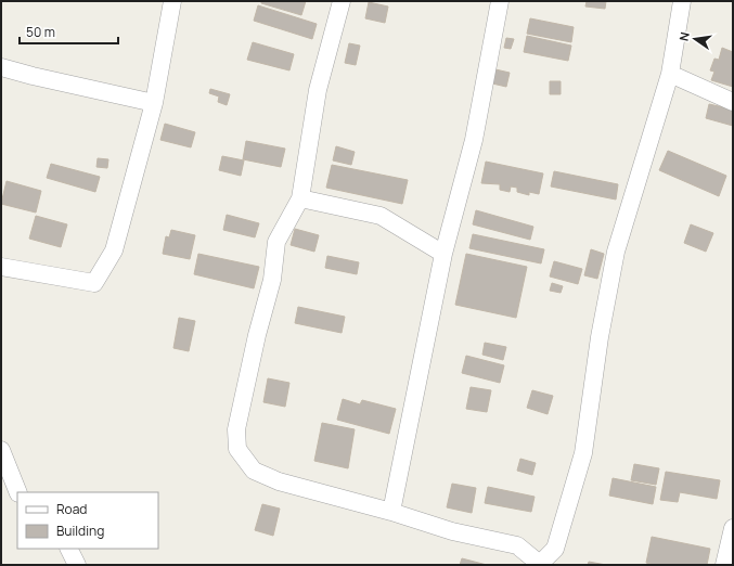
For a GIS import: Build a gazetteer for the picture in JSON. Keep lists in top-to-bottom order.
{
  "legend": ["Road", "Building"],
  "scale_bar": "50 m",
  "north": "left"
}
